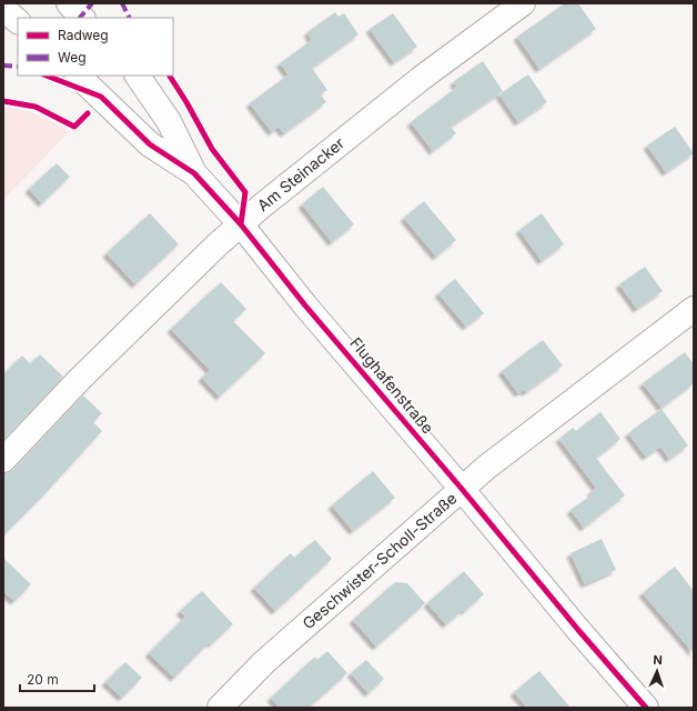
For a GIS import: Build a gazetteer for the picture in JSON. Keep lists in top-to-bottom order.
{
  "streets": {
    "street": ["Am Steinacker", "Flughafenstraße", "Geschwister-Scholl-Straße"]
  },
  "crossings": [
    ["Am Steinacker", "Flughafenstraße"],
    ["Flughafenstraße", "Geschwister-Scholl-Straße"]
  ],
  "legend": ["Radweg", "Weg"],
  "scale_bar": "20 m",
  "north": "top"
}
